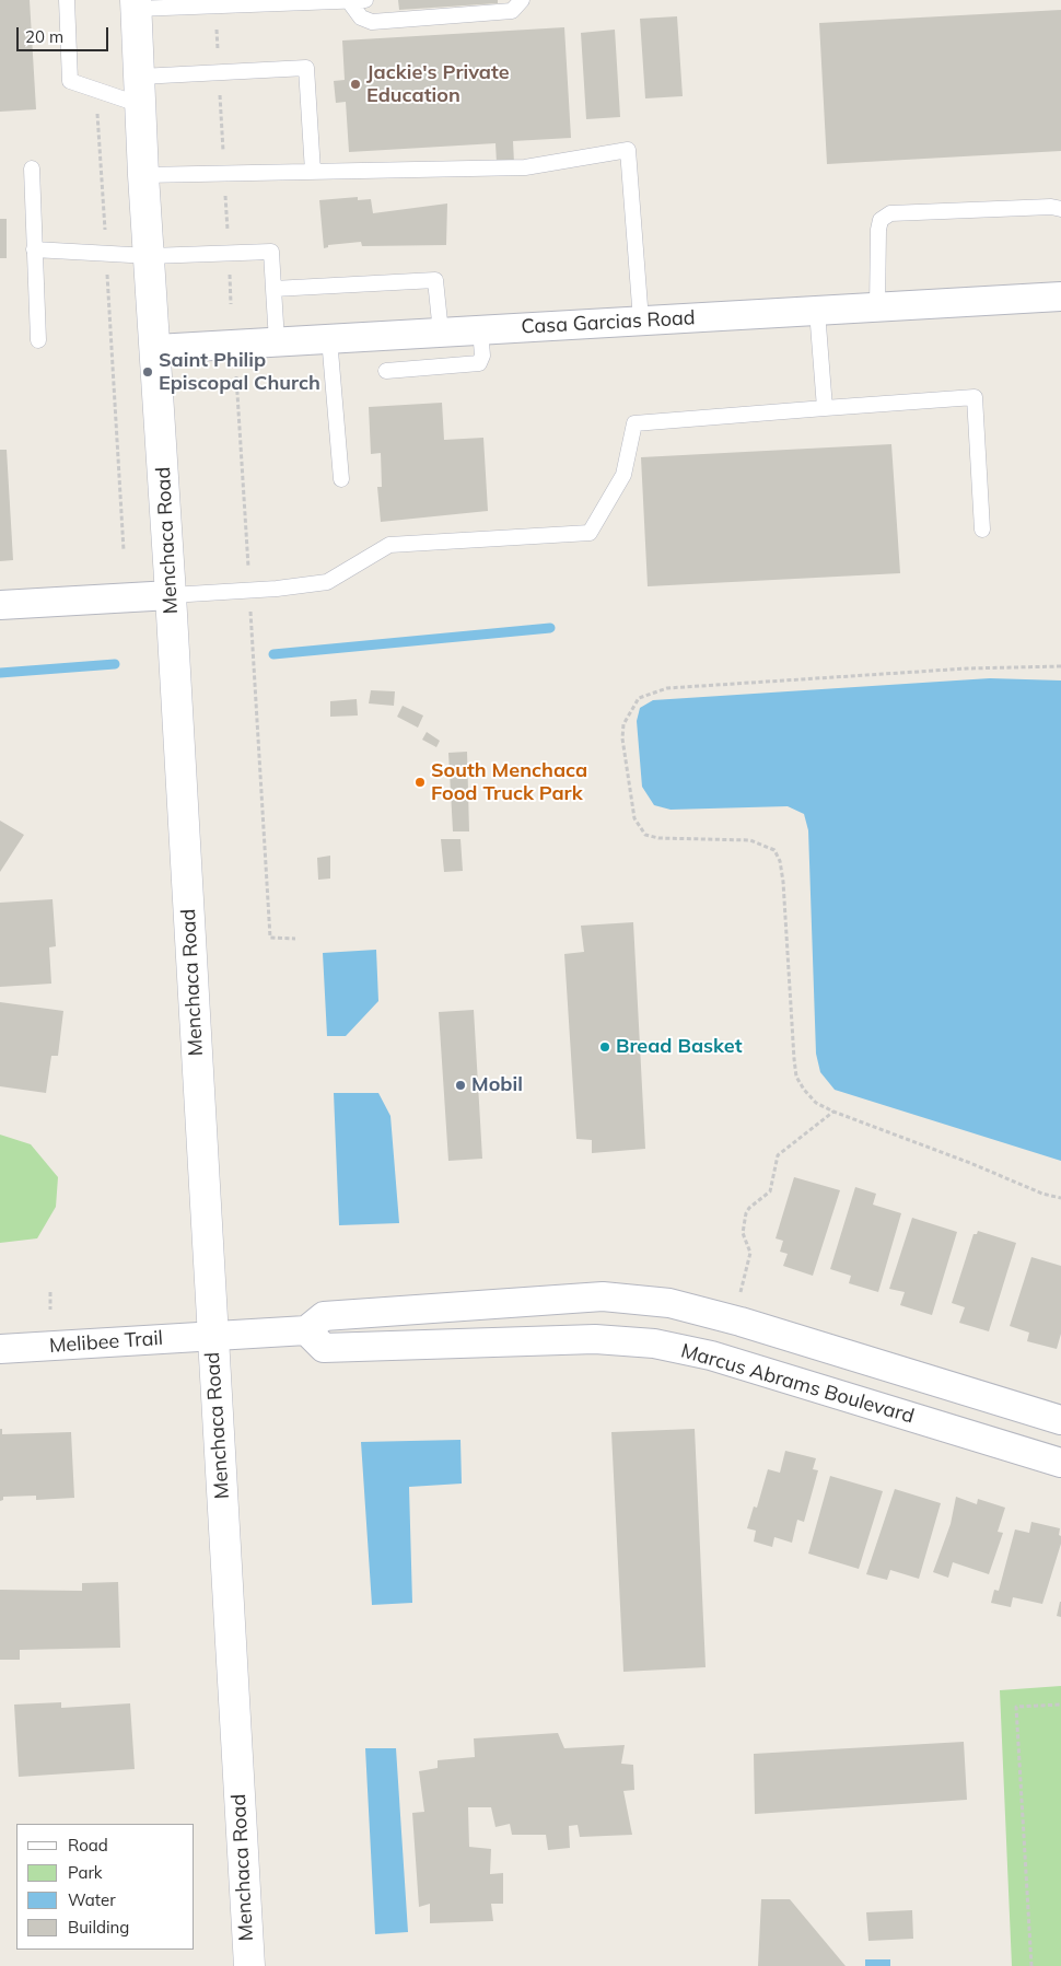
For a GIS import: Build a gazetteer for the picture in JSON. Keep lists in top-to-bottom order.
{
  "streets": {
    "main road": ["Menchaca Road"],
    "street": ["Casa Garcias Road", "Melibee Trail", "Marcus Abrams Boulevard"]
  },
  "crossings": [
    ["Casa Garcias Road", "Menchaca Road"],
    ["Menchaca Road", "Melibee Trail"]
  ],
  "places": [
    "Jackie's Private Education",
    "Saint Philip Episcopal Church",
    "South Menchaca Food Truck Park",
    "Bread Basket",
    "Mobil"
  ],
  "legend": [
    "Road",
    "Park",
    "Water",
    "Building"
  ],
  "scale_bar": "20 m"
}
